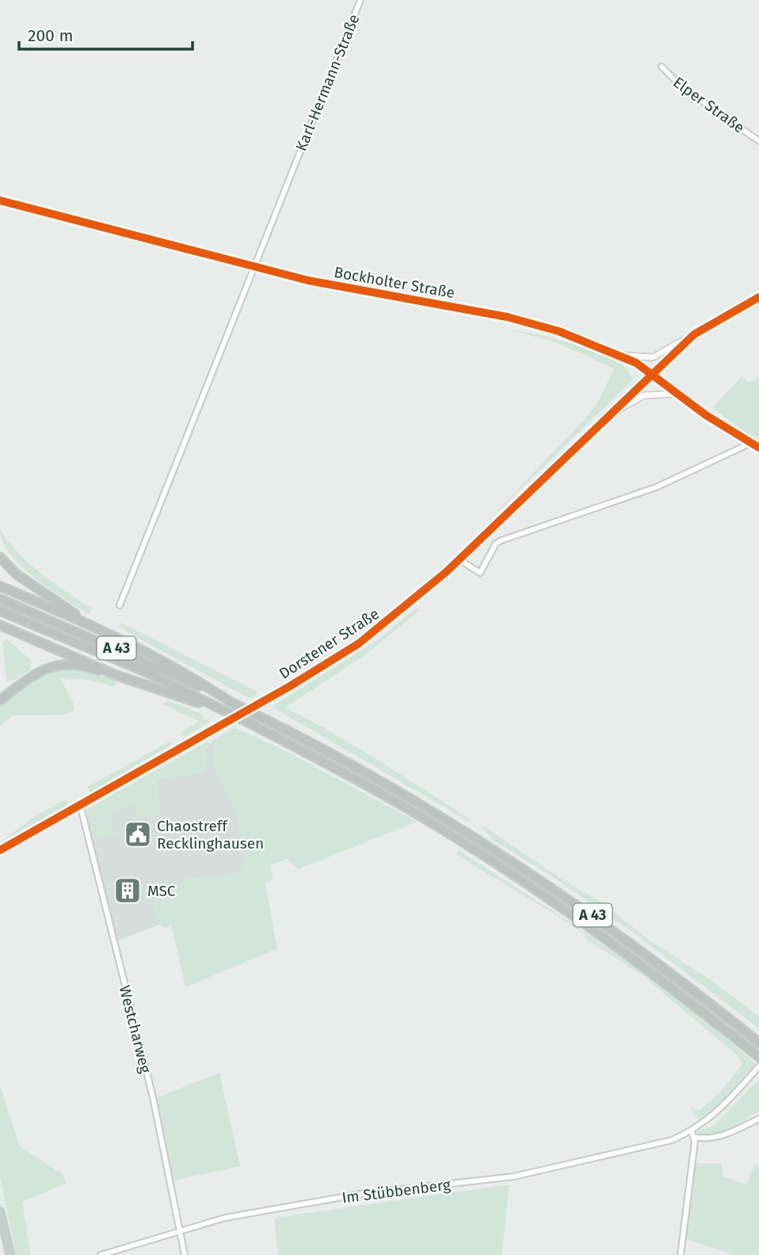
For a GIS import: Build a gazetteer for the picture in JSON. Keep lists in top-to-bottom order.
{
  "streets": {
    "highway": ["A 43"],
    "main road": ["Dorstener Straße"],
    "street": [
      "Karl-Hermann-Straße",
      "Elper Straße",
      "Bockholter Straße",
      "Westcharweg",
      "Im Stübbenberg"
    ]
  },
  "crossings": [
    ["Karl-Hermann-Straße", "Bockholter Straße"],
    ["Bockholter Straße", "Dorstener Straße"],
    ["Dorstener Straße", "Westcharweg"],
    ["Westcharweg", "Im Stübbenberg"]
  ],
  "places": {
    "public building": ["Chaostreff Recklinghausen"],
    "building": ["MSC"]
  },
  "scale_bar": "200 m"
}
